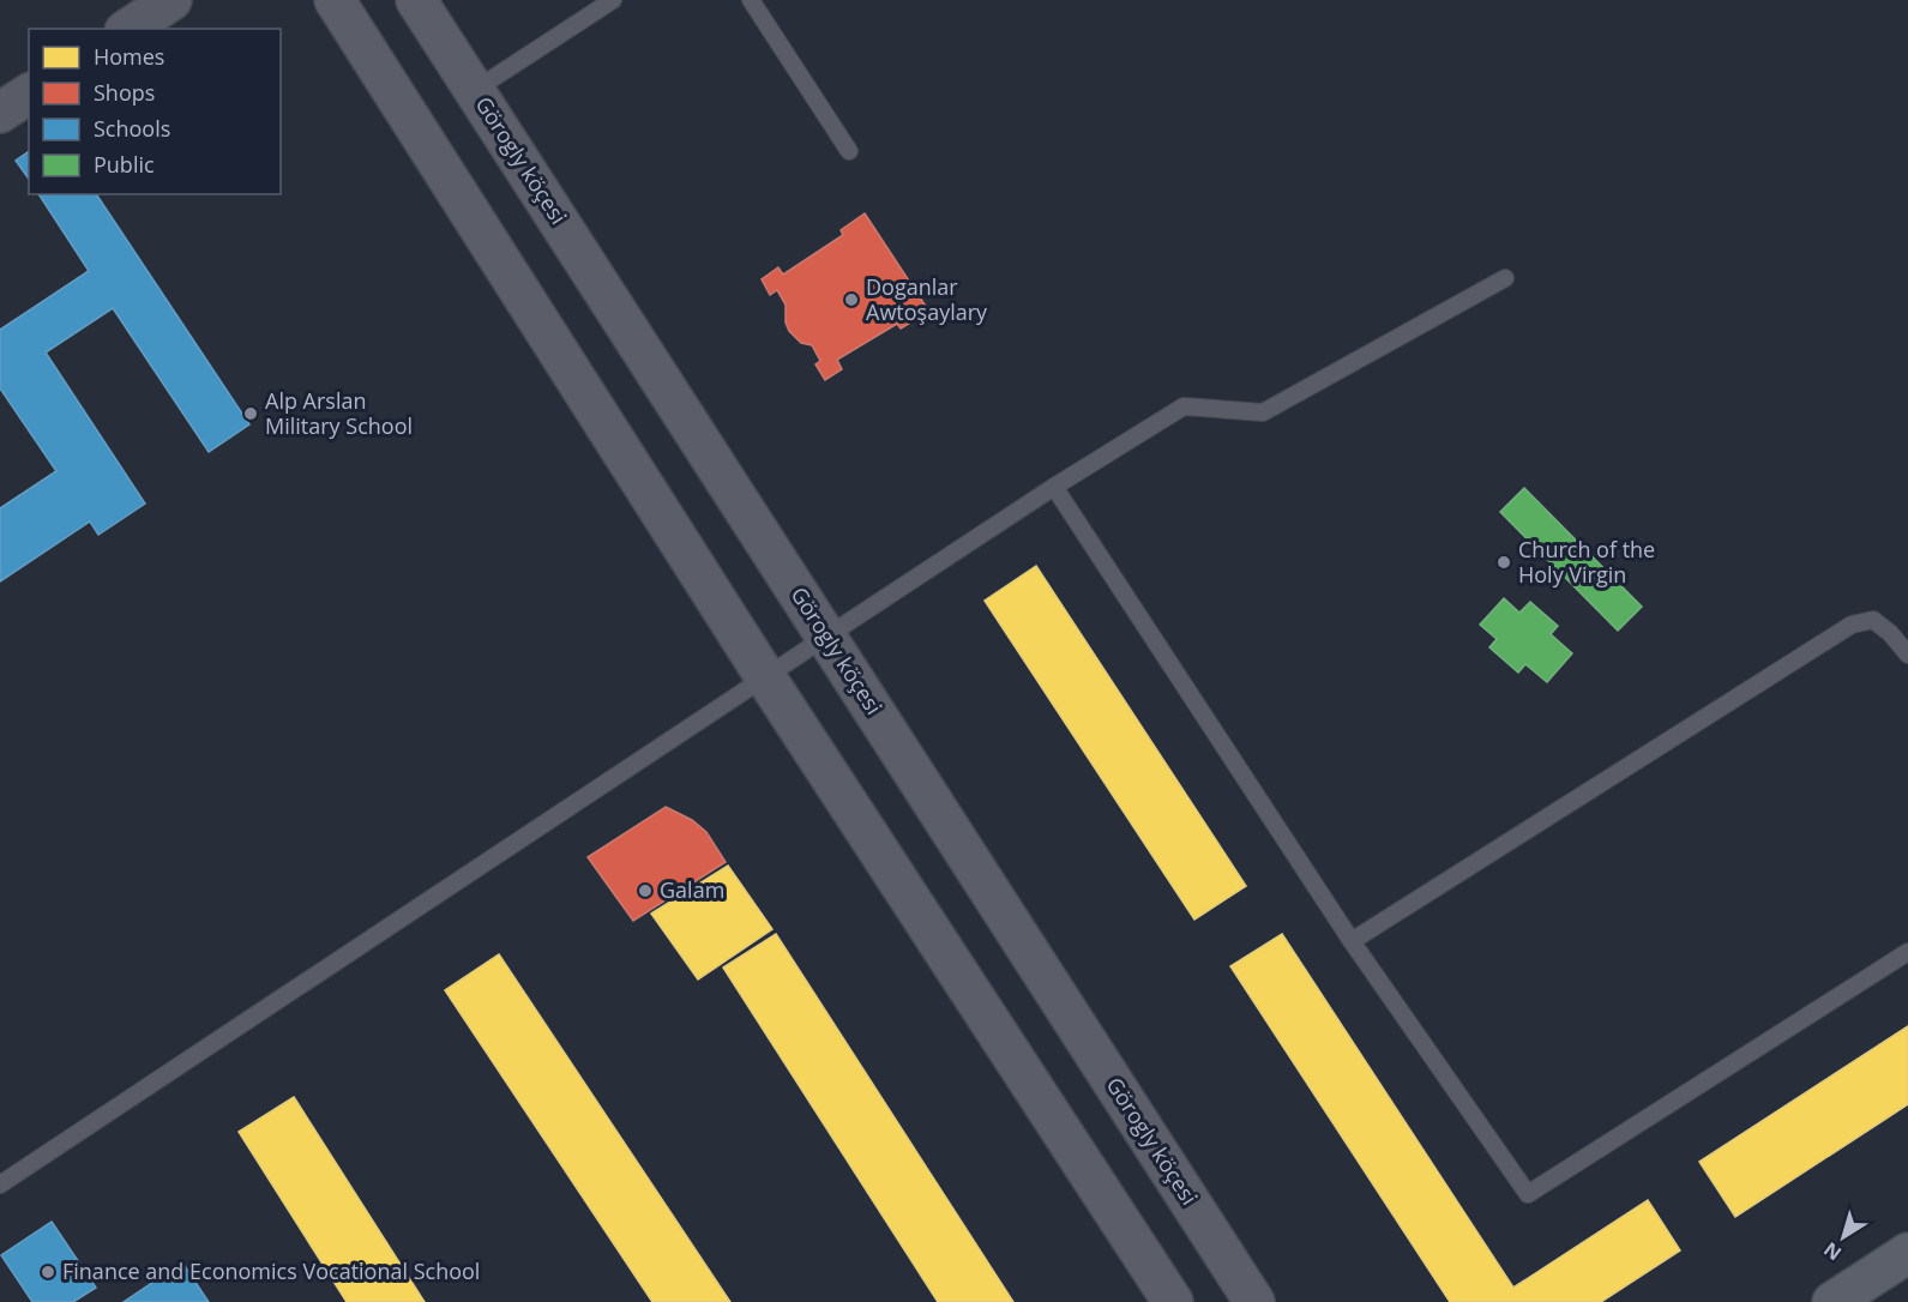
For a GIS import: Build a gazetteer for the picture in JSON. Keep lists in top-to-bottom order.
{
  "streets": {
    "main road": ["Görogly köçesi"]
  },
  "places": [
    "Doganlar Awtoşaylary",
    "Alp Arslan Military School",
    "Church of the Holy Virgin",
    "Galam",
    "Finance and Economics Vocational School"
  ],
  "legend": [
    "Homes",
    "Shops",
    "Schools",
    "Public"
  ],
  "north": "bottom left"
}
